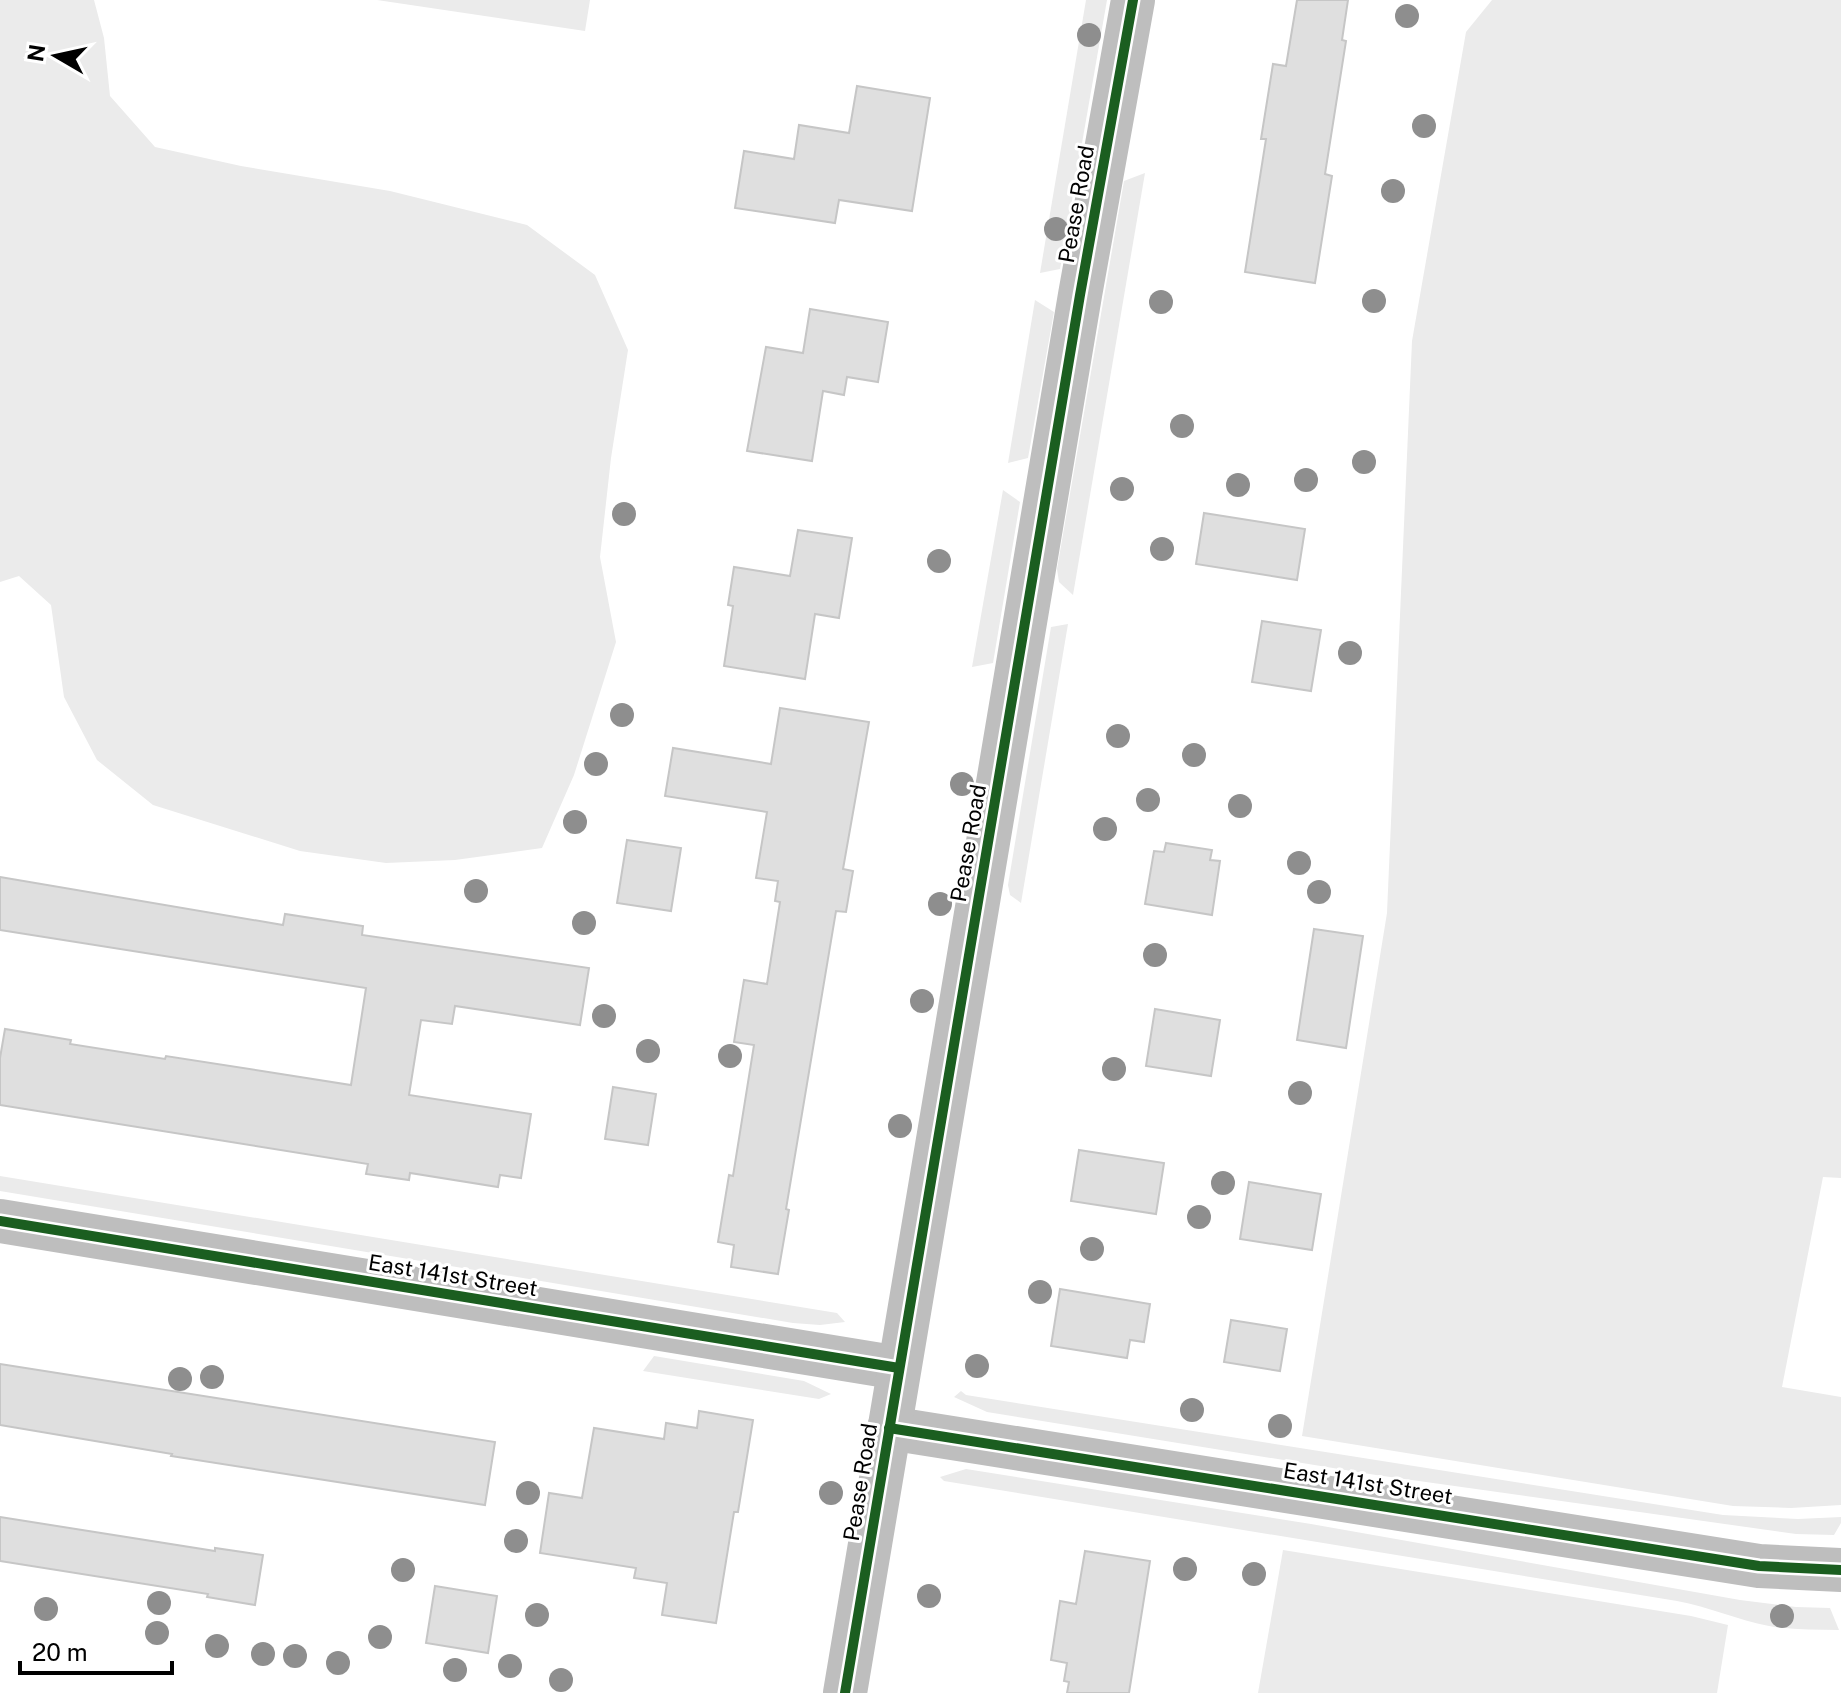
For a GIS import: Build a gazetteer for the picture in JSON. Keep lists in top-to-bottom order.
{
  "streets": {
    "street": ["Pease Road", "East 141st Street"]
  },
  "crossings": [
    ["Pease Road", "East 141st Street"]
  ],
  "scale_bar": "20 m",
  "north": "left"
}
